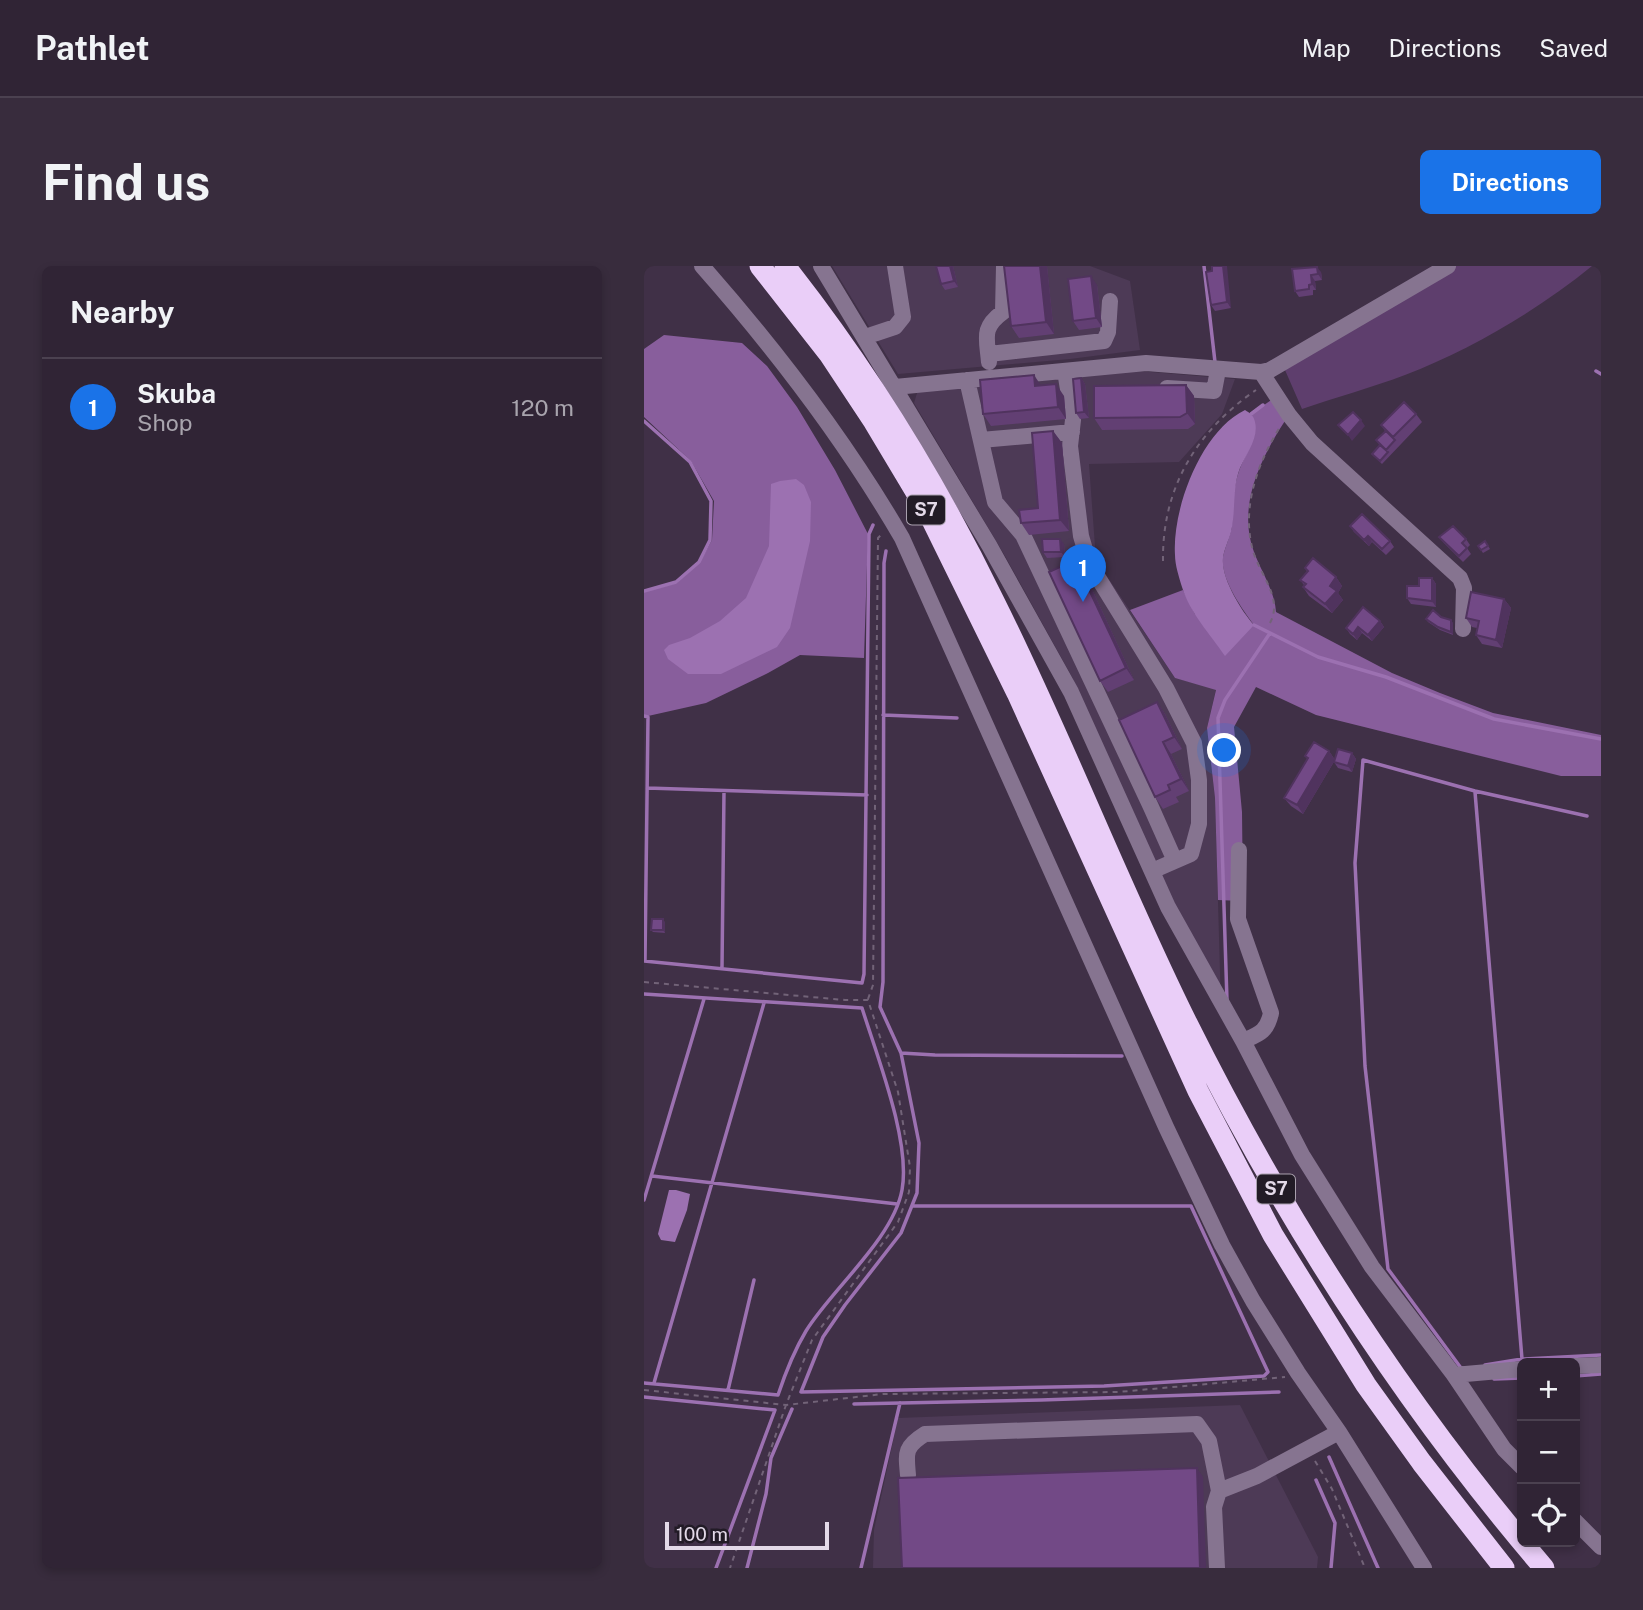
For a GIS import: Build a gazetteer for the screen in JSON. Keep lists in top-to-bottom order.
{
  "streets": {
    "highway": ["S7"]
  },
  "scale_bar": "100 m",
  "page": {
    "header": "Pathlet",
    "nav": ["Map", "Directions", "Saved"],
    "buttons": "Directions",
    "title": "Find us",
    "heading": "Nearby",
    "list": [
      {
        "mark": "1",
        "name": "Skuba",
        "note": "Shop",
        "value": "120 m"
      }
    ],
    "pins": "1",
    "map_buttons": ["+", "−"],
    "scale": "100 m"
  }
}
